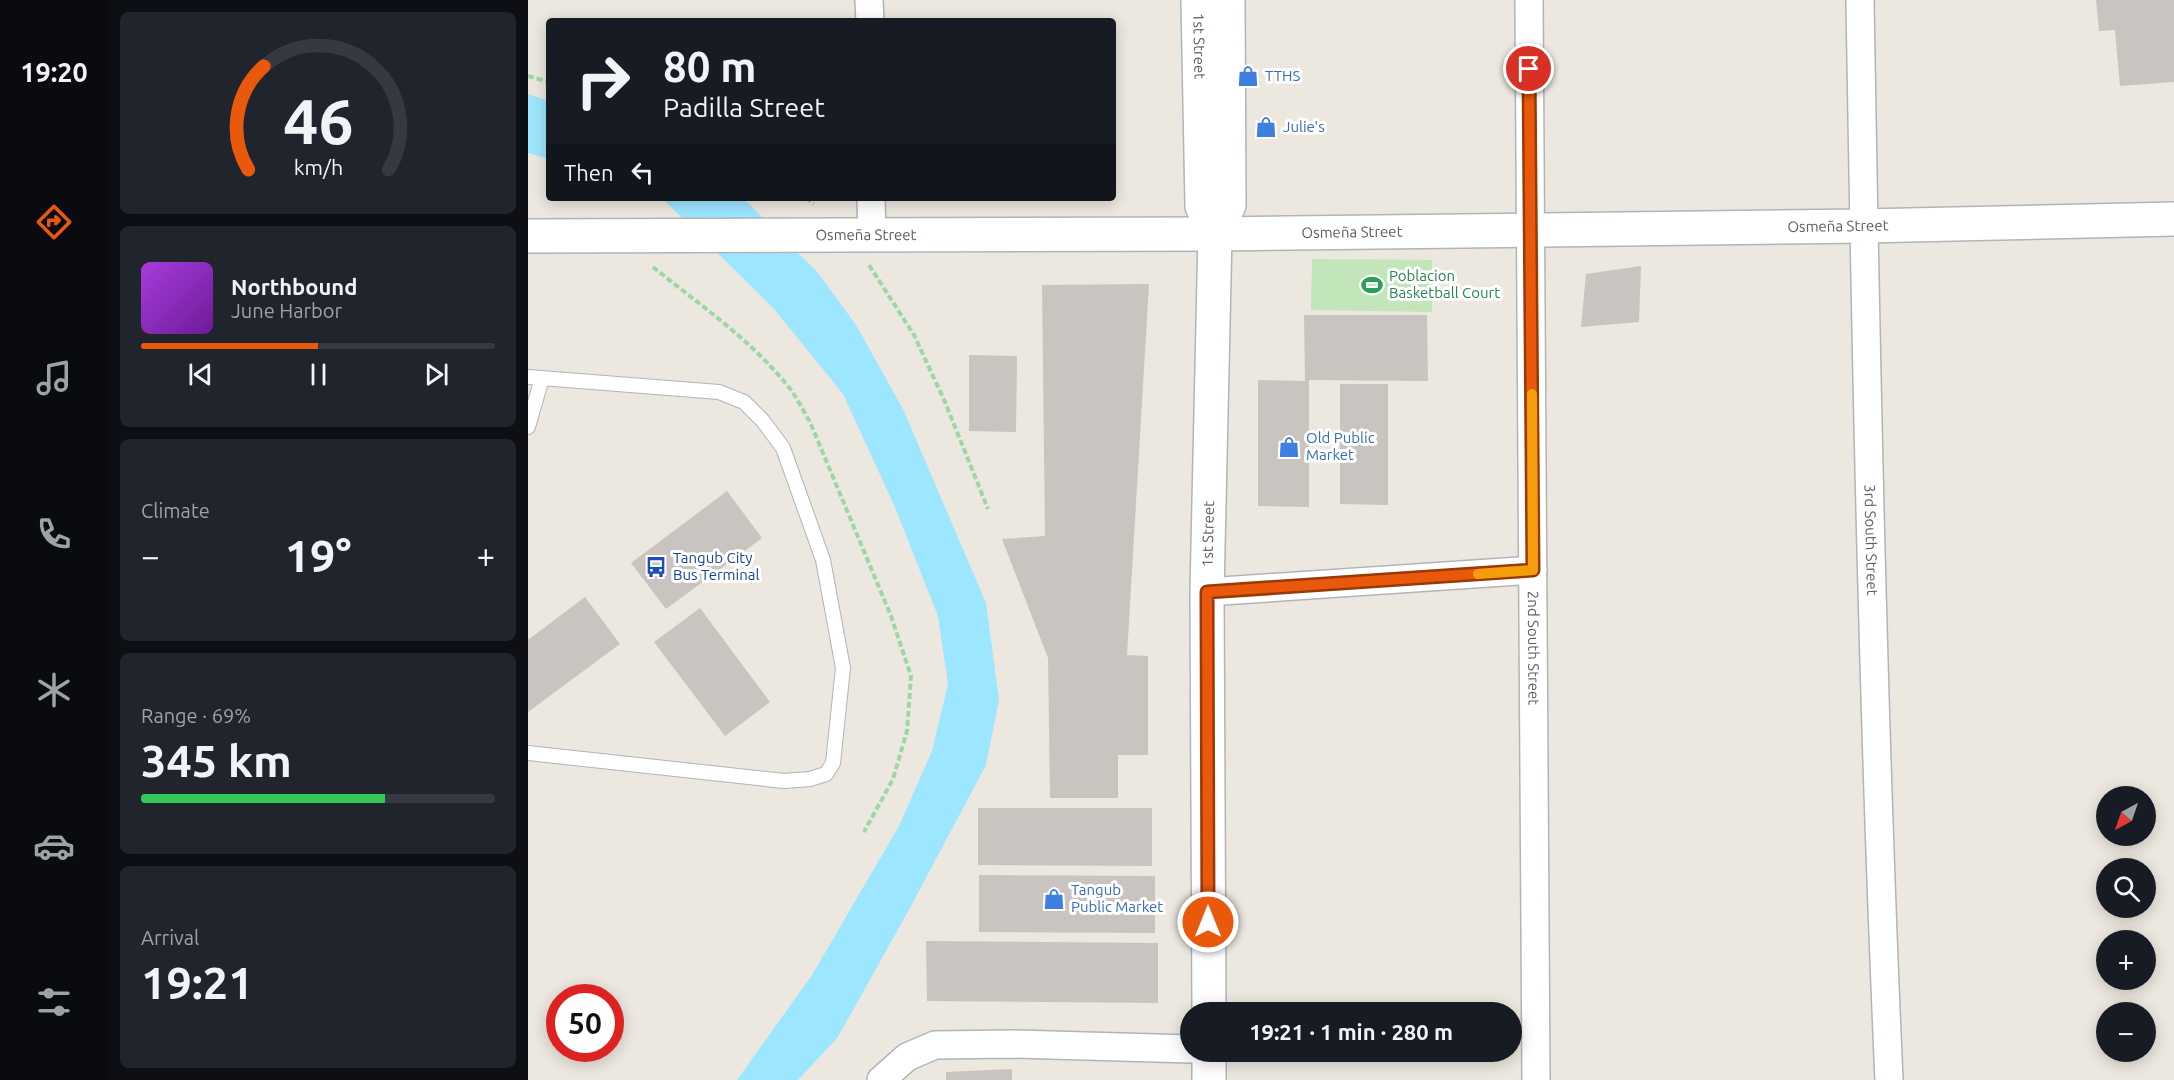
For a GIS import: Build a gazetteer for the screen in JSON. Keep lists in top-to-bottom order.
{
  "streets": {
    "main road": ["1st Street", "Osmeña Street"],
    "street": ["3rd South Street", "2nd South Street"]
  },
  "crossings": [
    ["1st Street", "Osmeña Street"],
    ["Osmeña Street", "3rd South Street"],
    ["Osmeña Street", "2nd South Street"]
  ],
  "places": {
    "shop": [
      "TTHS",
      "Julie's",
      "Old Public Market",
      "Tangub Public Market"
    ],
    "sports": ["Poblacion Basketball Court"],
    "bus stop": ["Tangub City Bus Terminal"]
  },
  "north": "bottom left",
  "page": {
    "tabs": "19:20",
    "turn": ["80 m", "Padilla Street"],
    "then": "Then",
    "song": ["Northbound", "June Harbor"],
    "tile": [
      "Climate",
      ["Range · 69%", "345 km"],
      ["Arrival", "19:21"]
    ],
    "heat": ["−", "19°", "+"],
    "map_buttons": ["+", "−"],
    "limit": "50",
    "trip": "19:21 · 1 min · 280 m",
    "gauge": ["46", "km/h"]
  }
}
